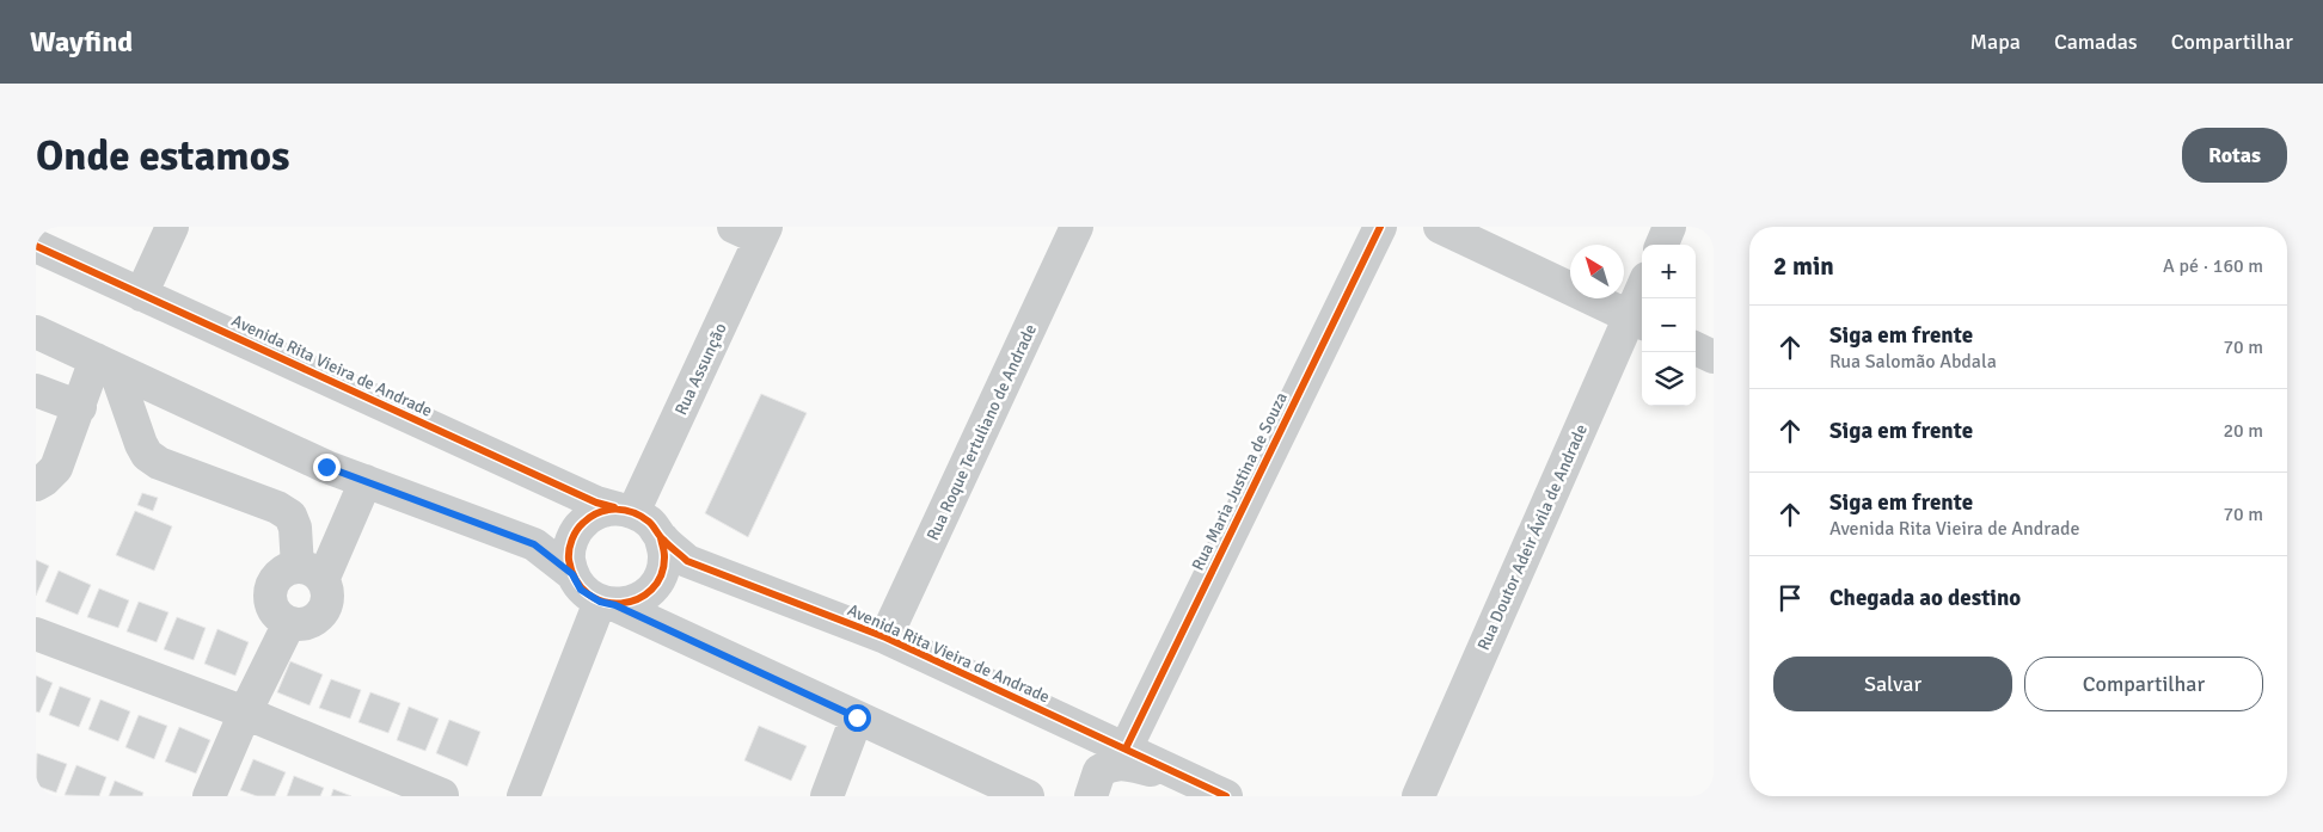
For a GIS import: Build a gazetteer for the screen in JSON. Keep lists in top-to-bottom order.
{
  "streets": {
    "street": [
      "Avenida Rita Vieira de Andrade",
      "Rua Assunção",
      "Rua Roque Tertuliano de Andrade",
      "Rua Maria Justina de Souza",
      "Rua Doutor Adeir Ávila de Andrade"
    ]
  },
  "crossings": [
    ["Avenida Rita Vieira de Andrade", "Rua Assunção"],
    ["Avenida Rita Vieira de Andrade", "Rua Roque Tertuliano de Andrade"],
    ["Avenida Rita Vieira de Andrade", "Rua Maria Justina de Souza"]
  ],
  "north": "top left",
  "page": {
    "header": "Wayfind",
    "nav": ["Mapa", "Camadas", "Compartilhar"],
    "buttons": [
      "Rotas",
      ["Salvar", "Compartilhar"]
    ],
    "title": "Onde estamos",
    "heading": ["2 min", "A pé · 160 m"],
    "map_buttons": ["+", "−"],
    "list": [
      ["Siga em frente", "Rua Salomão Abdala", "70 m"],
      ["Siga em frente", "20 m"],
      ["Siga em frente", "Avenida Rita Vieira de Andrade", "70 m"],
      "Chegada ao destino"
    ]
  }
}
